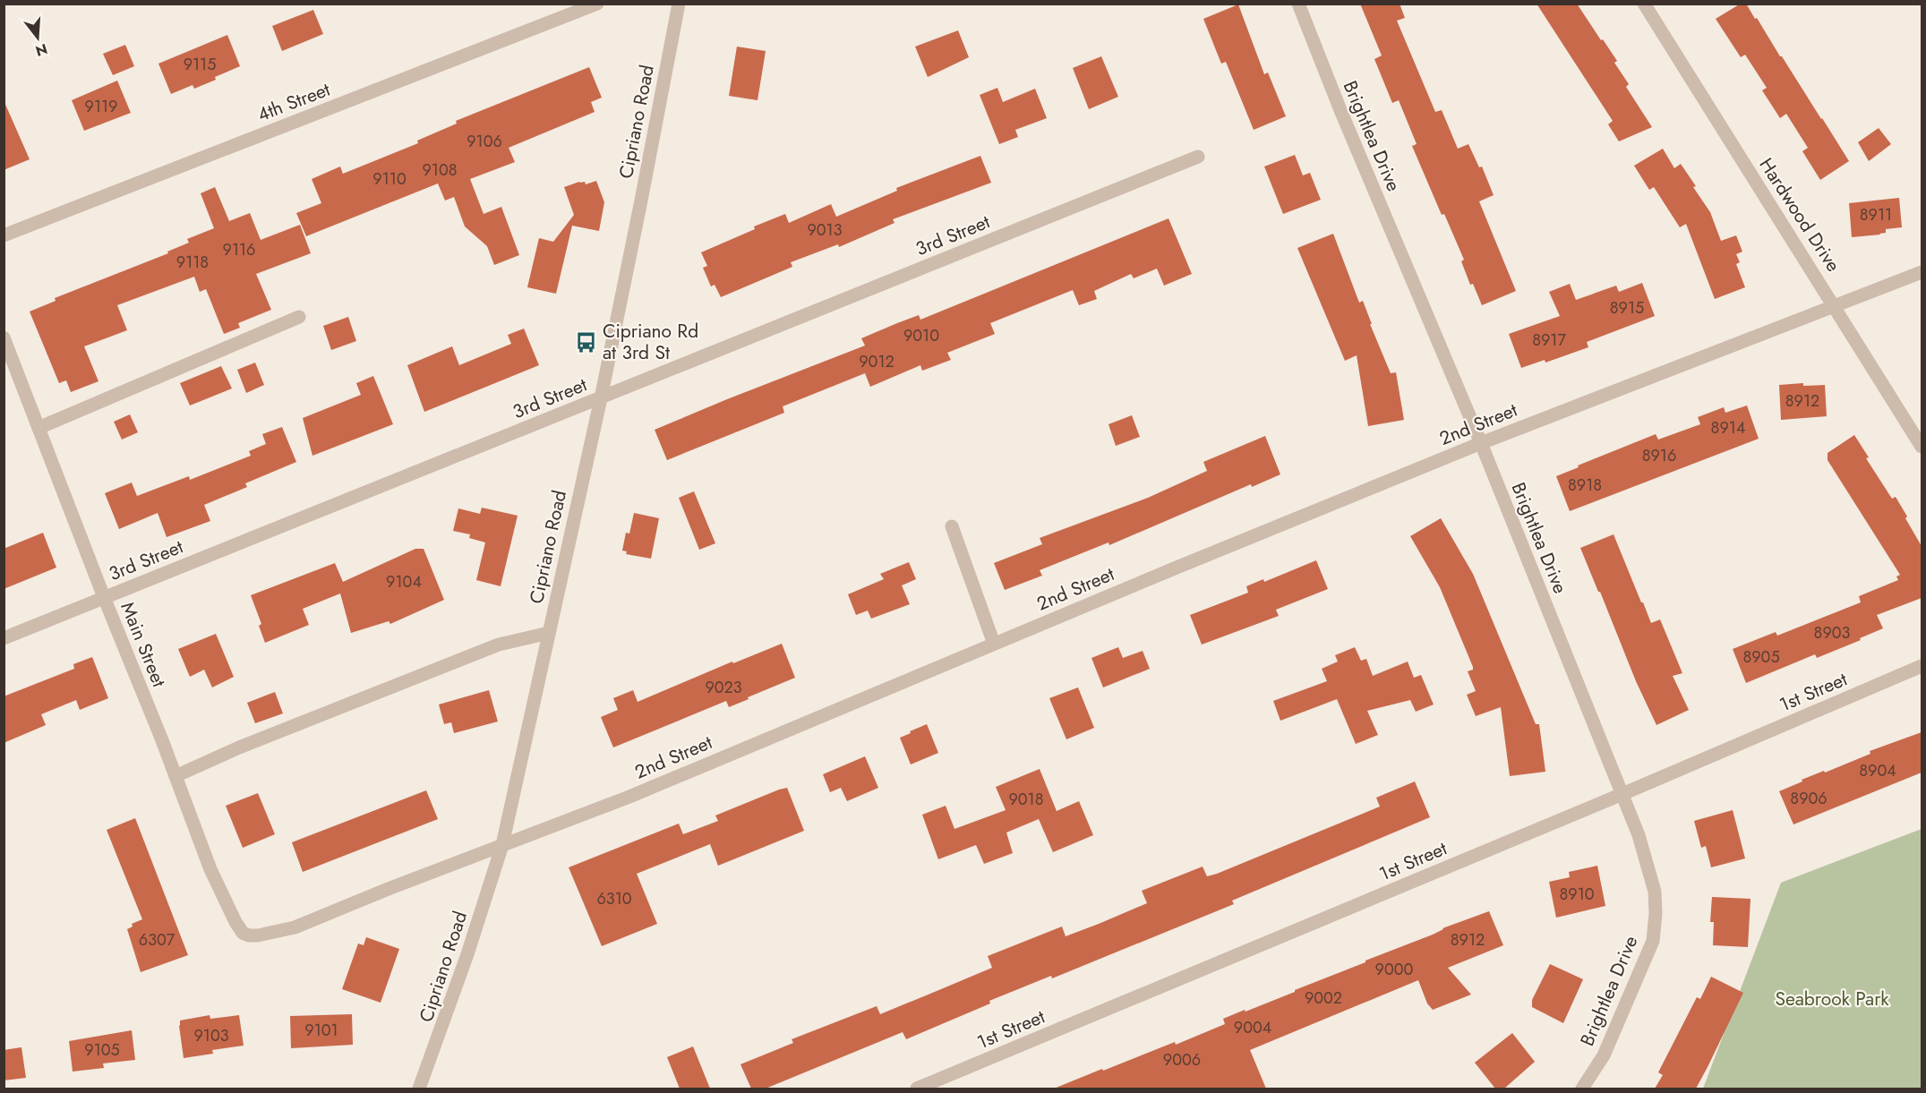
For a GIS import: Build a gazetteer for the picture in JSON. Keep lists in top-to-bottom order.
{
  "streets": {
    "street": [
      "4th Street",
      "Cipriano Road",
      "Brightlea Drive",
      "Hardwood Drive",
      "3rd Street",
      "2nd Street",
      "Main Street",
      "1st Street"
    ]
  },
  "crossings": [
    ["Cipriano Road", "3rd Street"],
    ["Cipriano Road", "2nd Street"],
    ["Brightlea Drive", "2nd Street"],
    ["Brightlea Drive", "1st Street"],
    ["Hardwood Drive", "2nd Street"],
    ["3rd Street", "Main Street"],
    ["2nd Street", "Main Street"]
  ],
  "parks": ["Seabrook Park"],
  "places": {
    "bus stop": ["Cipriano Rd at 3rd St"]
  },
  "house_numbers": [
    "9115",
    "9119",
    "9106",
    "9108",
    "9110",
    "8911",
    "9013",
    "9116",
    "9118",
    "8915",
    "9010",
    "8917",
    "9012",
    "8912",
    "8914",
    "8916",
    "8918",
    "9104",
    "8903",
    "8905",
    "9023",
    "8904",
    "8906",
    "9018",
    "8910",
    "6310",
    "6307",
    "8912",
    "9000",
    "9002",
    "9004",
    "9101",
    "9103",
    "9105",
    "9006"
  ],
  "north": "bottom"
}
